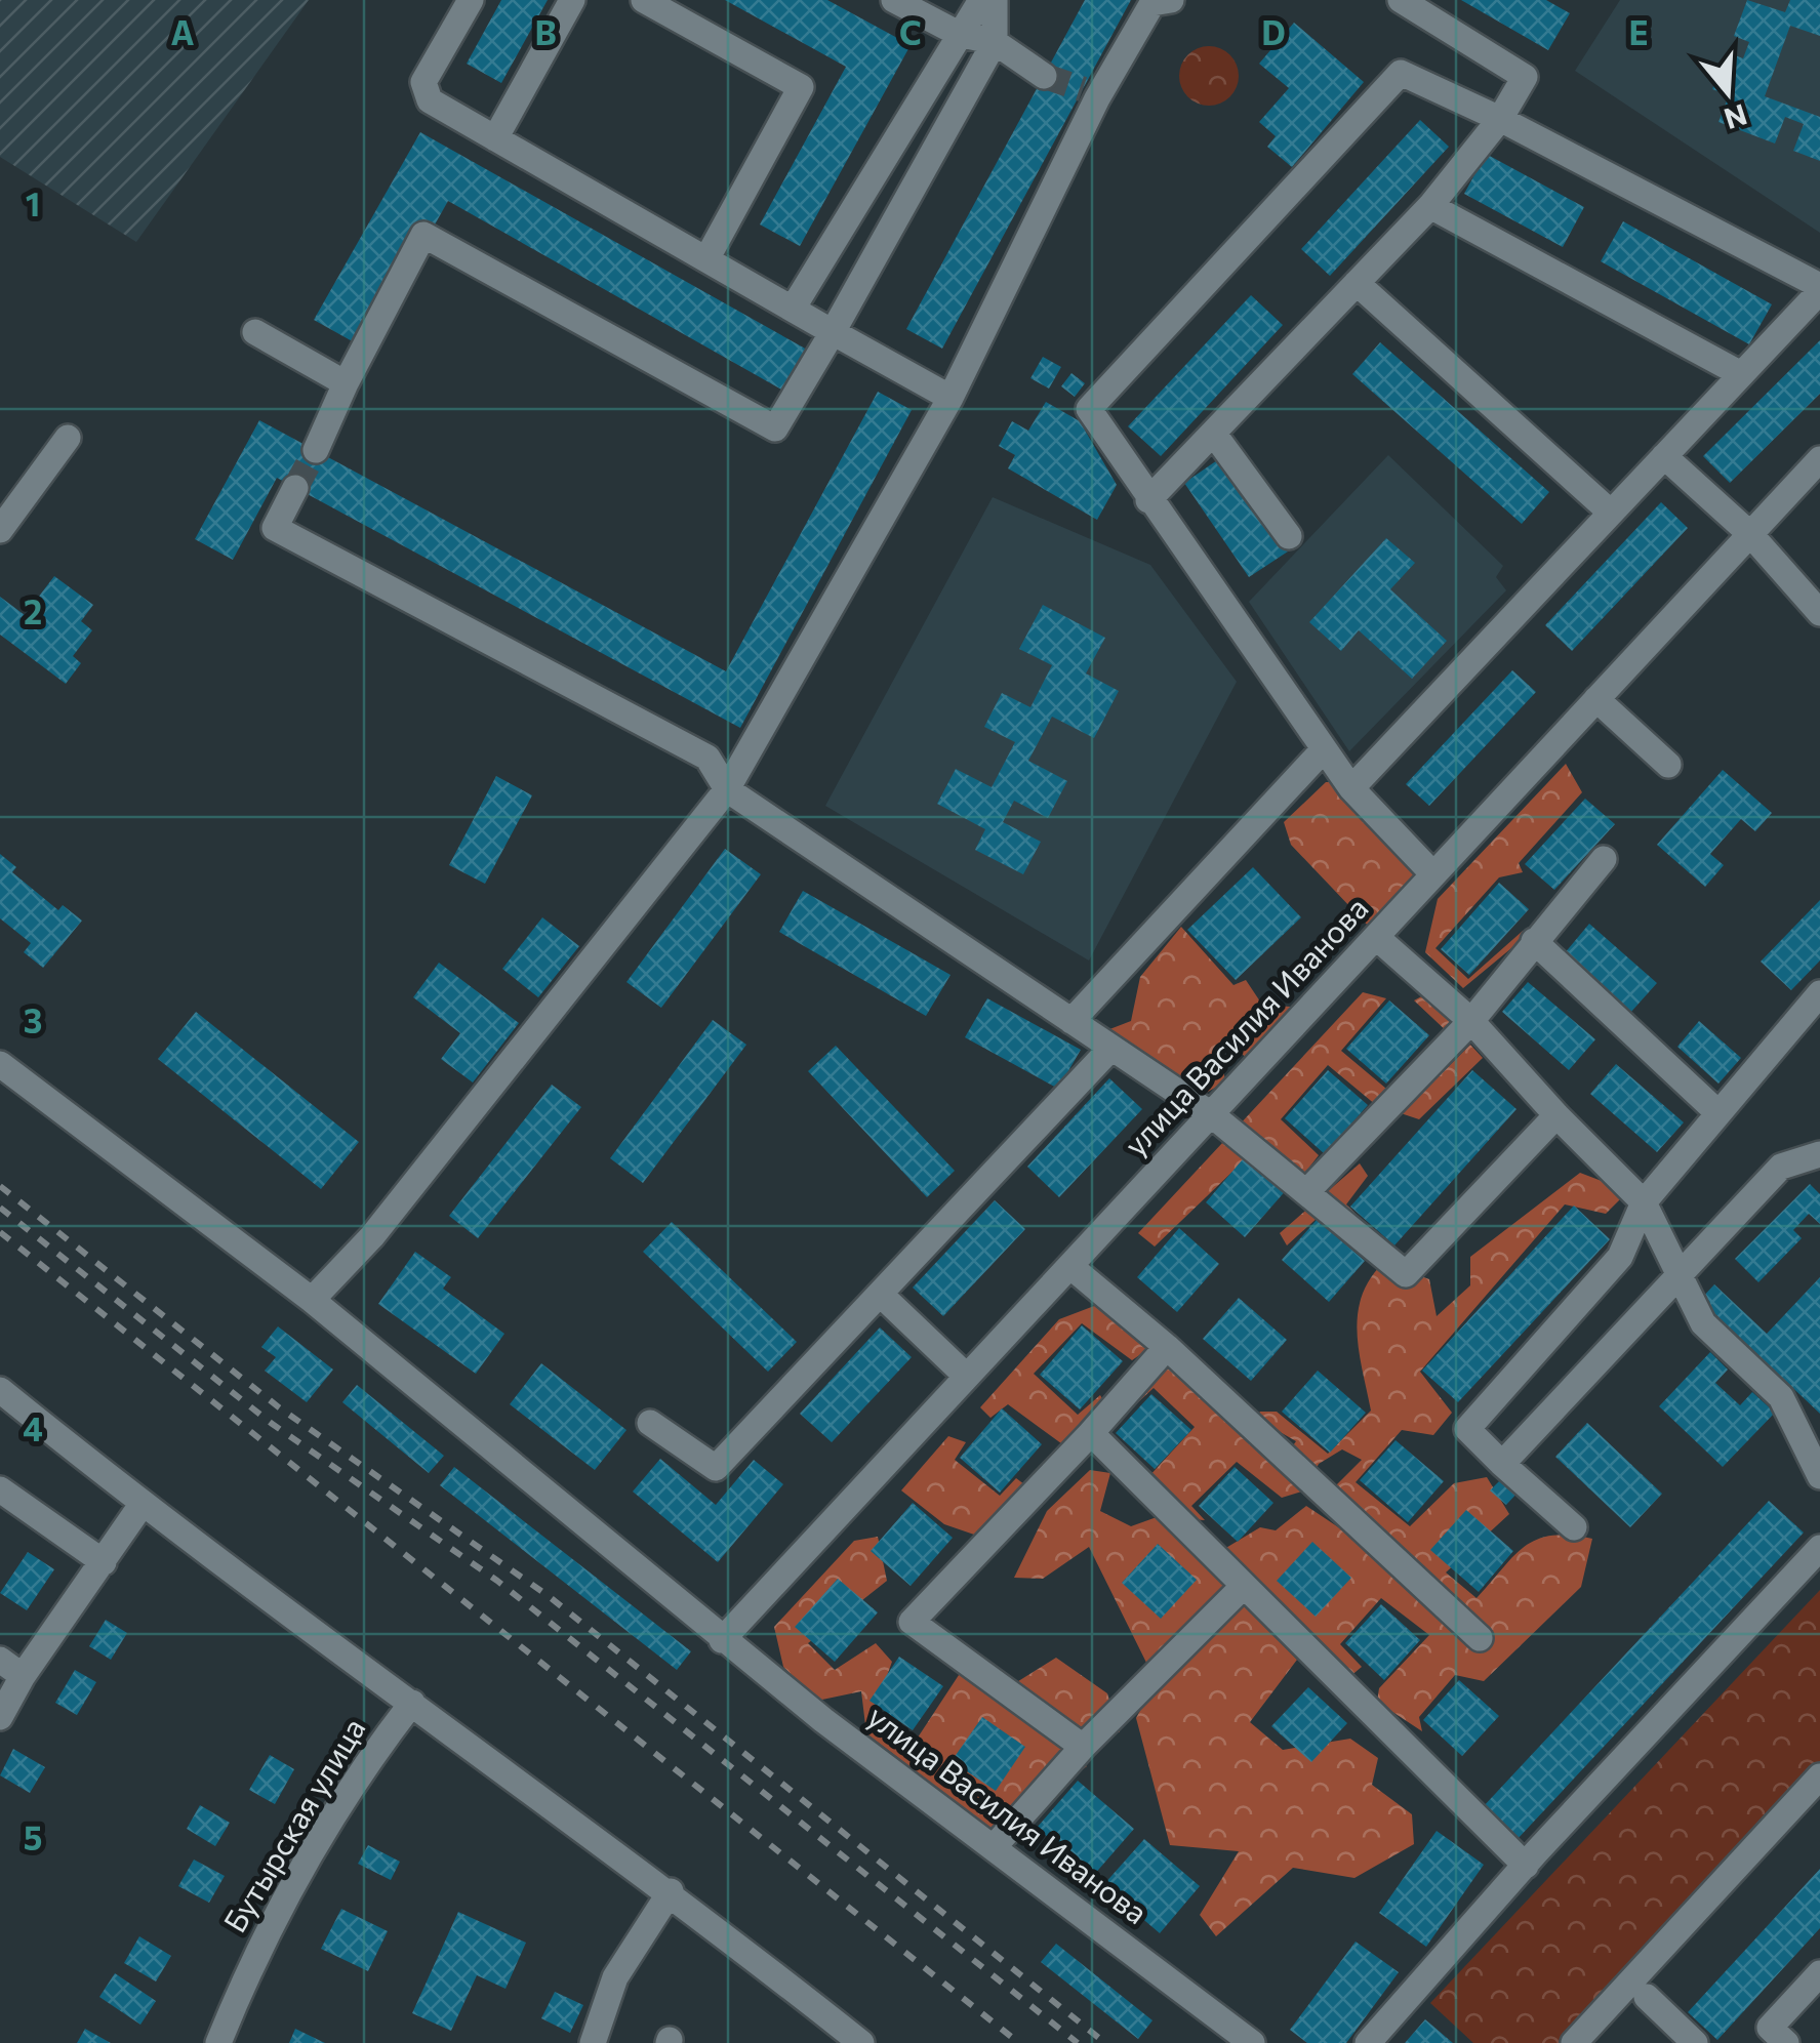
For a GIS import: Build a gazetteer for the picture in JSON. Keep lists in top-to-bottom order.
{
  "streets": {
    "street": ["улица Василия Иванова", "Бутырская улица"]
  },
  "north": "bottom",
  "grid": {
    "columns": [
      "A",
      "B",
      "C",
      "D",
      "E"
    ],
    "rows": [
      "1",
      "2",
      "3",
      "4",
      "5"
    ]
  }
}
